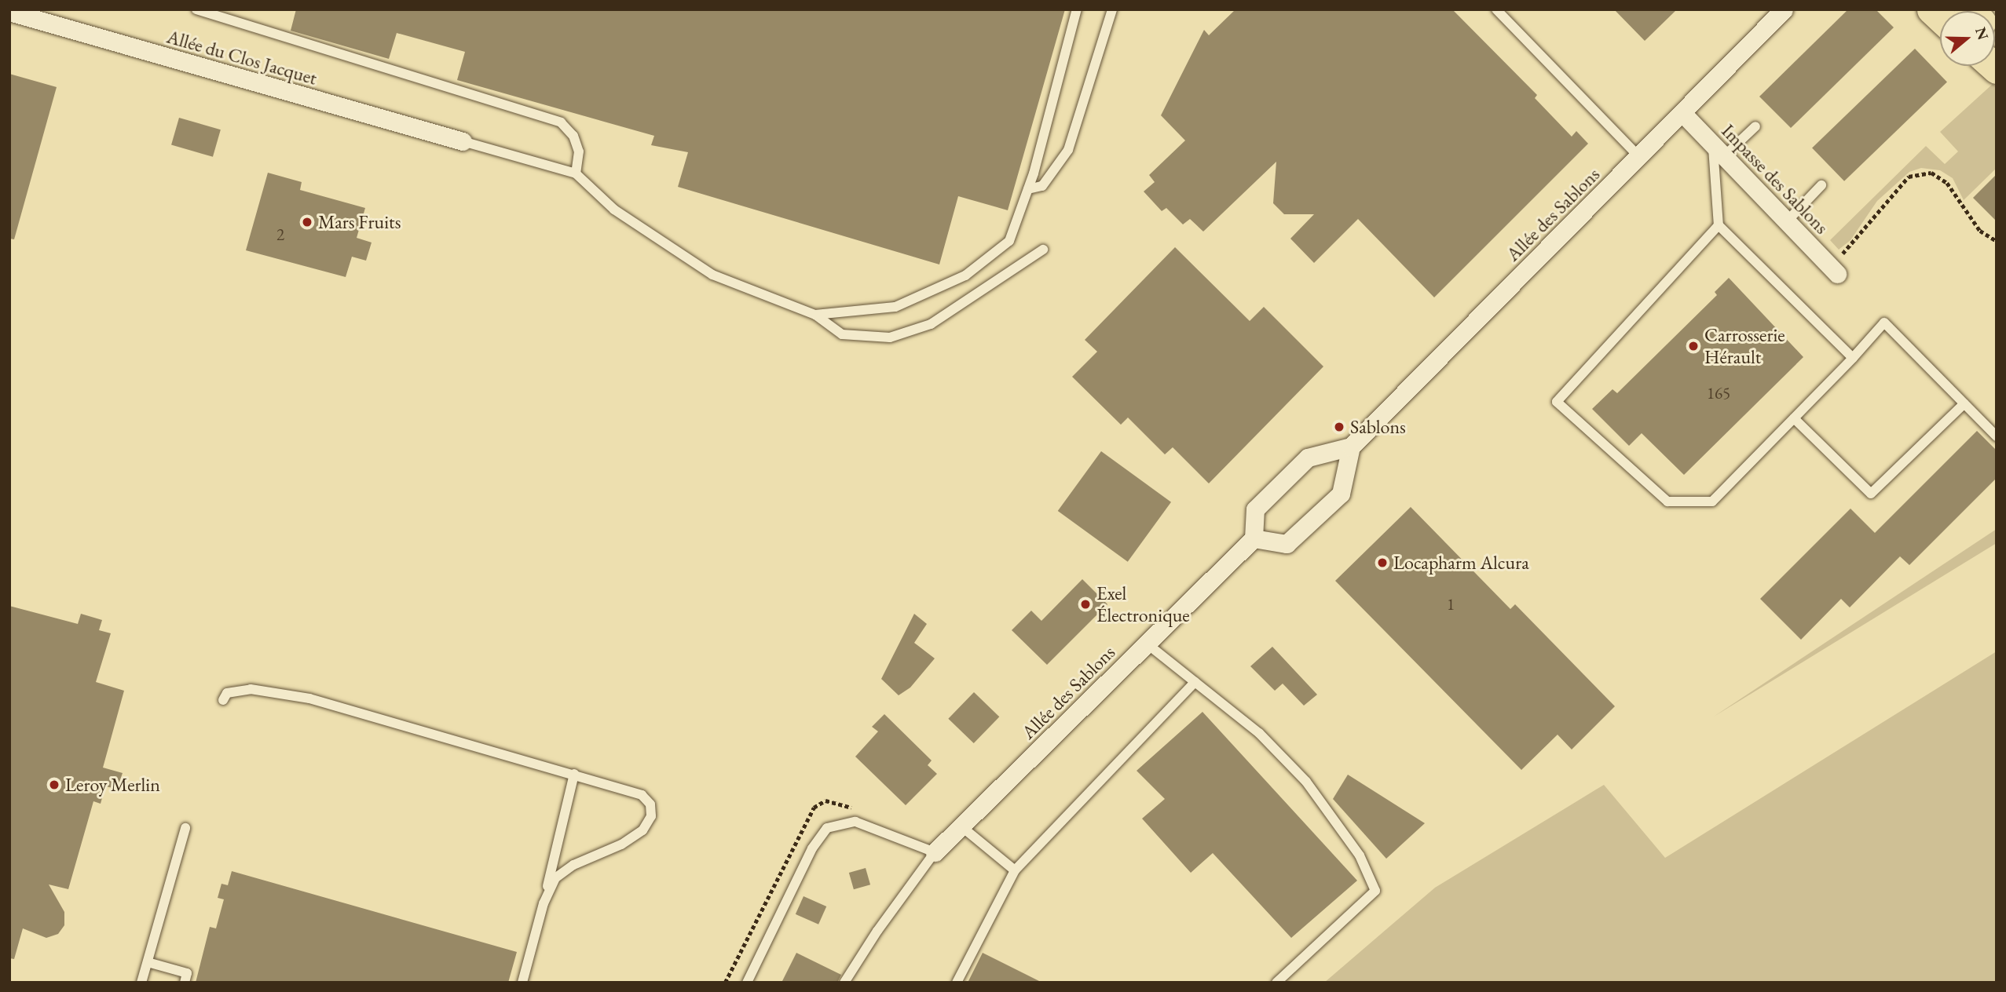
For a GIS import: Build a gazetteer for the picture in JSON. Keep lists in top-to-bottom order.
{
  "streets": {
    "street": ["Allée du Clos Jacquet", "Impasse des Sablons", "Allée des Sablons"]
  },
  "crossings": [
    ["Impasse des Sablons", "Allée des Sablons"]
  ],
  "places": [
    "Mars Fruits",
    "Carrosserie Hérault",
    "Sablons",
    "Locapharm Alcura",
    "Exel Électronique",
    "Leroy Merlin"
  ],
  "house_numbers": ["2", "165", "1"],
  "north": "right"
}
